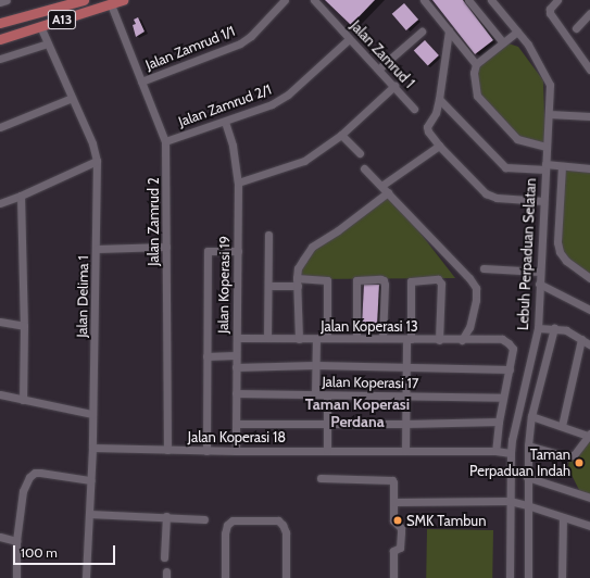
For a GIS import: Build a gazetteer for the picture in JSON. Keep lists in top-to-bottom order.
{
  "streets": {
    "main road": ["A13"],
    "street": [
      "Jalan Zamrud 1/1",
      "Jalan Zamrud 1",
      "Jalan Zamrud 2/1",
      "Jalan Zamrud 2",
      "Lebuh Perpaduan Selatan",
      "Jalan Koperasi 19",
      "Jalan Delima 1",
      "Jalan Koperasi 13",
      "Jalan Koperasi 17",
      "Jalan Koperasi 18"
    ]
  },
  "crossings": [
    ["A13", "Jalan Zamrud 2"],
    ["A13", "Jalan Delima 1"],
    ["Jalan Zamrud 1/1", "Jalan Zamrud 2"],
    ["Jalan Zamrud 1", "Jalan Zamrud 2/1"],
    ["Jalan Zamrud 2/1", "Jalan Zamrud 2"],
    ["Jalan Zamrud 2/1", "Jalan Koperasi 19"],
    ["Jalan Zamrud 2", "Jalan Koperasi 18"],
    ["Lebuh Perpaduan Selatan", "Jalan Koperasi 18"],
    ["Jalan Koperasi 19", "Jalan Koperasi 13"],
    ["Jalan Koperasi 19", "Jalan Koperasi 17"],
    ["Jalan Koperasi 19", "Jalan Koperasi 18"],
    ["Jalan Delima 1", "Jalan Koperasi 18"]
  ],
  "districts": ["Taman Koperasi Perdana"],
  "places": ["Taman Perpaduan Indah", "SMK Tambun"],
  "scale_bar": "100 m"
}
